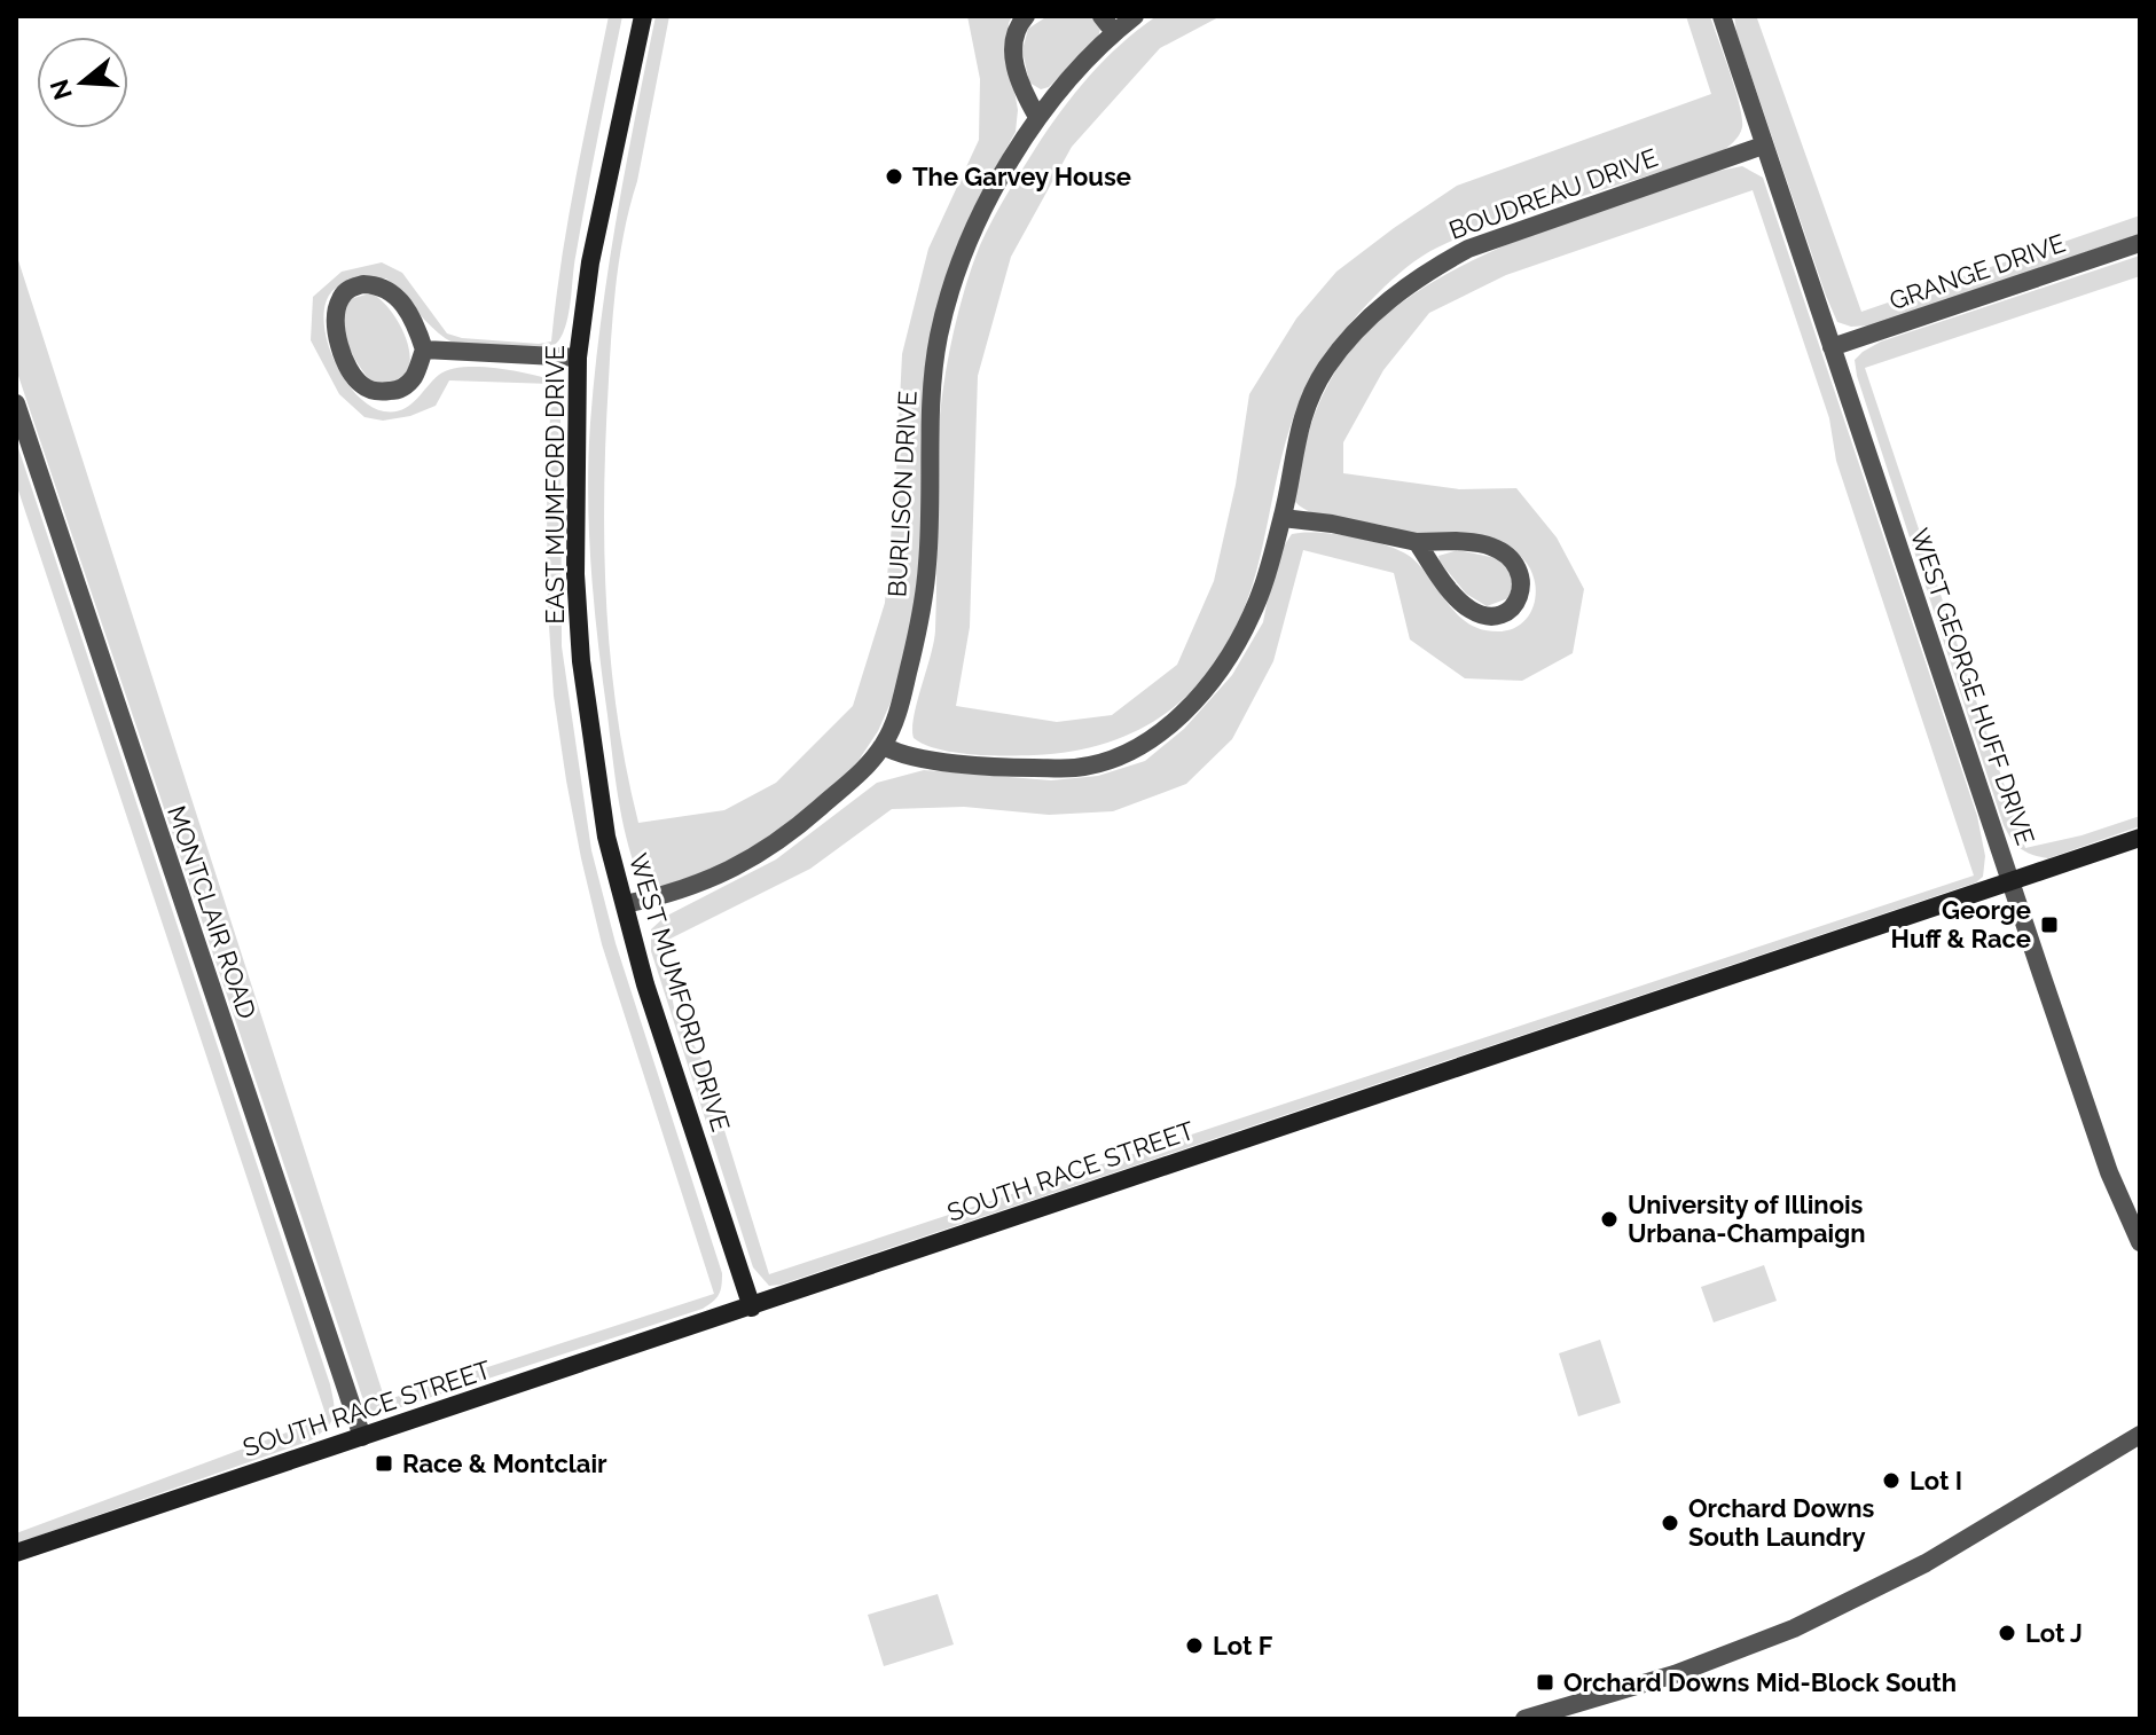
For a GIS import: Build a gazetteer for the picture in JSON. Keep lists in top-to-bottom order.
{
  "streets": {
    "street": [
      "BOUDREAU DRIVE",
      "GRANGE DRIVE",
      "EAST MUMFORD DRIVE",
      "BURLISON DRIVE",
      "WEST GEORGE HUFF DRIVE",
      "MONTCLAIR ROAD",
      "WEST MUMFORD DRIVE",
      "SOUTH RACE STREET"
    ]
  },
  "crossings": [
    ["BOUDREAU DRIVE", "BURLISON DRIVE"],
    ["BOUDREAU DRIVE", "WEST GEORGE HUFF DRIVE"],
    ["GRANGE DRIVE", "WEST GEORGE HUFF DRIVE"],
    ["EAST MUMFORD DRIVE", "WEST MUMFORD DRIVE"],
    ["BURLISON DRIVE", "WEST MUMFORD DRIVE"],
    ["WEST GEORGE HUFF DRIVE", "SOUTH RACE STREET"],
    ["MONTCLAIR ROAD", "SOUTH RACE STREET"],
    ["WEST MUMFORD DRIVE", "SOUTH RACE STREET"]
  ],
  "places": {
    "other": [
      "The Garvey House",
      "University of Illinois Urbana-Champaign",
      "Lot I",
      "Orchard Downs South Laundry",
      "Lot J",
      "Lot F"
    ],
    "transit": ["George Huff & Race", "Race & Montclair", "Orchard Downs Mid-Block South"]
  },
  "north": "left"
}
